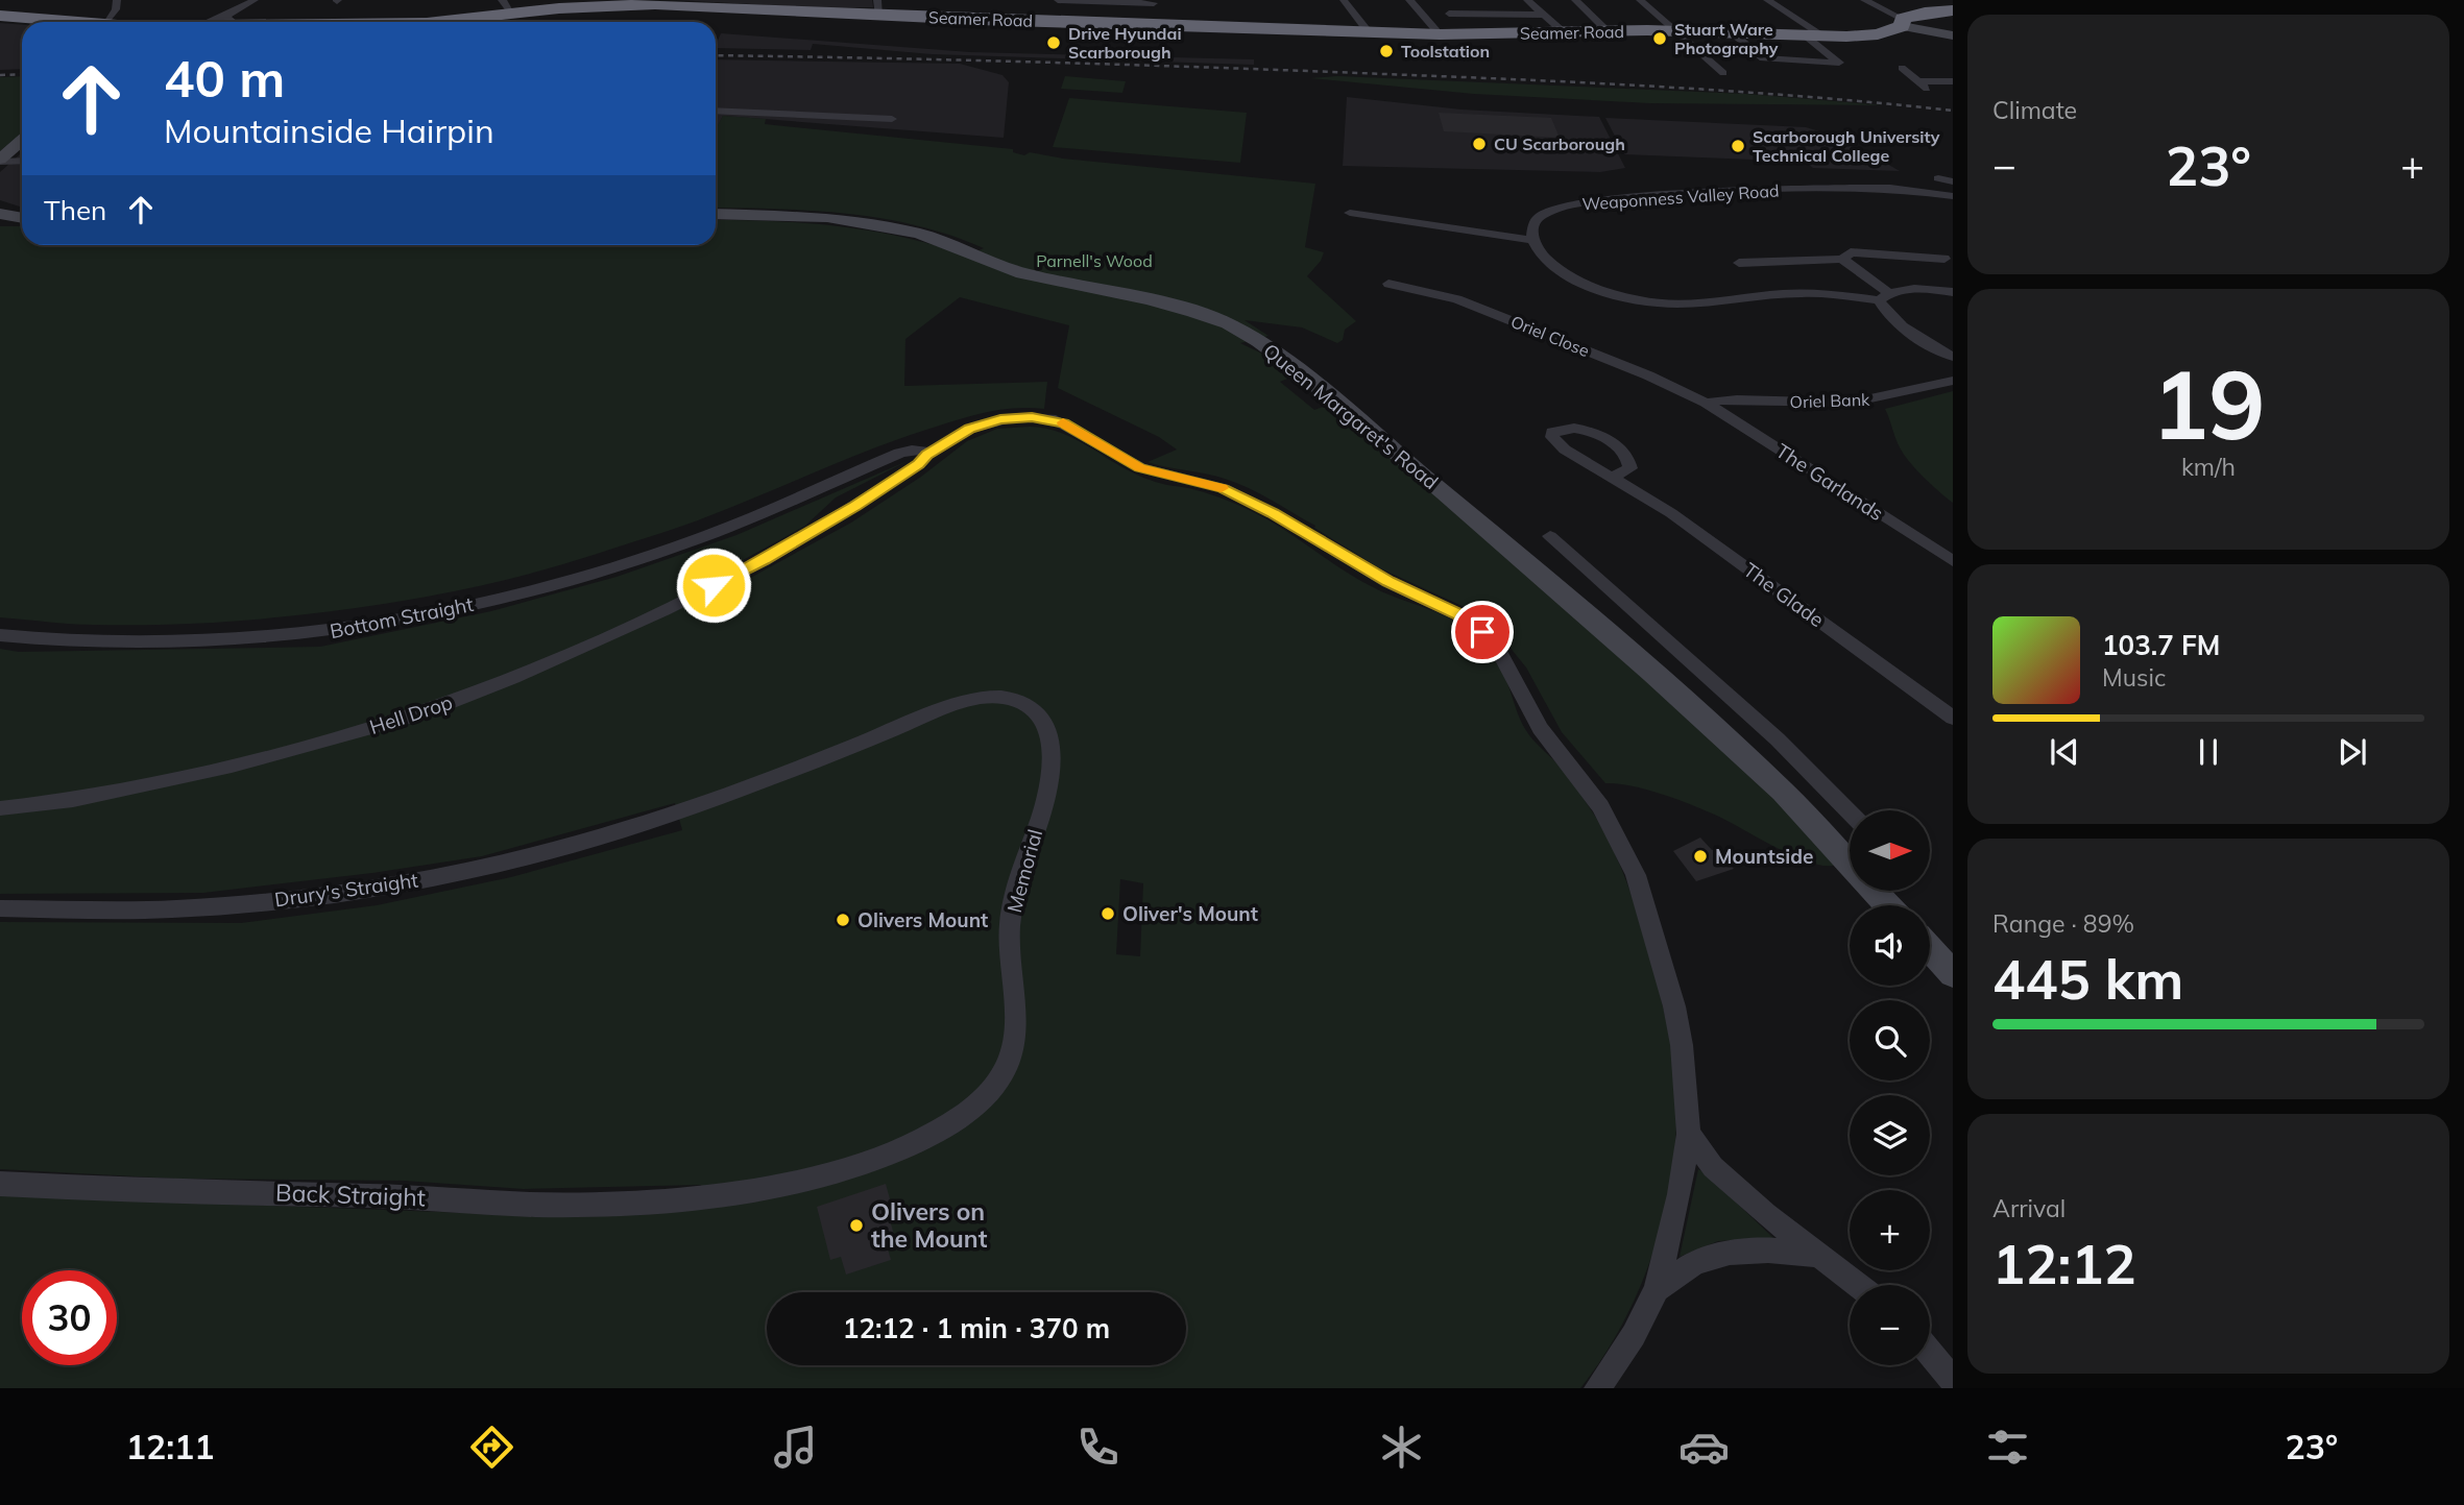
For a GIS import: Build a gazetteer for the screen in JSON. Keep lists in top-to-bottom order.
{
  "streets": {
    "highway": ["Seamer Road"],
    "main road": ["Queen Margaret's Road"],
    "street": [
      "Weaponness Valley Road",
      "Oriel Close",
      "Oriel Bank",
      "The Garlands",
      "The Glade",
      "Bottom Straight",
      "Hell Drop",
      "Memorial",
      "Drury's Straight",
      "Back Straight"
    ]
  },
  "crossings": [
    ["Oriel Close", "Oriel Bank"],
    ["Oriel Close", "The Garlands"],
    ["Oriel Bank", "The Garlands"],
    ["Bottom Straight", "Hell Drop"],
    ["Memorial", "Drury's Straight"],
    ["Memorial", "Back Straight"]
  ],
  "parks": ["Parnell's Wood"],
  "places": [
    "Stuart Ware Photography",
    "Drive Hyundai Scarborough",
    "Toolstation",
    "CU Scarborough",
    "Scarborough University Technical College",
    "Mountside",
    "Oliver's Mount",
    "Olivers Mount",
    "Olivers on the Mount"
  ],
  "north": "right",
  "page": {
    "tile": [
      "Climate",
      ["19", "km/h"],
      ["Range · 89%", "445 km"],
      ["Arrival", "12:12"]
    ],
    "turn": ["40 m", "Mountainside Hairpin"],
    "heat": ["−", "23°", "+"],
    "then": "Then",
    "song": ["103.7 FM", "Music"],
    "map_buttons": ["+", "−"],
    "limit": "30",
    "trip": "12:12 · 1 min · 370 m",
    "tabs": ["12:11", "23°"]
  }
}
